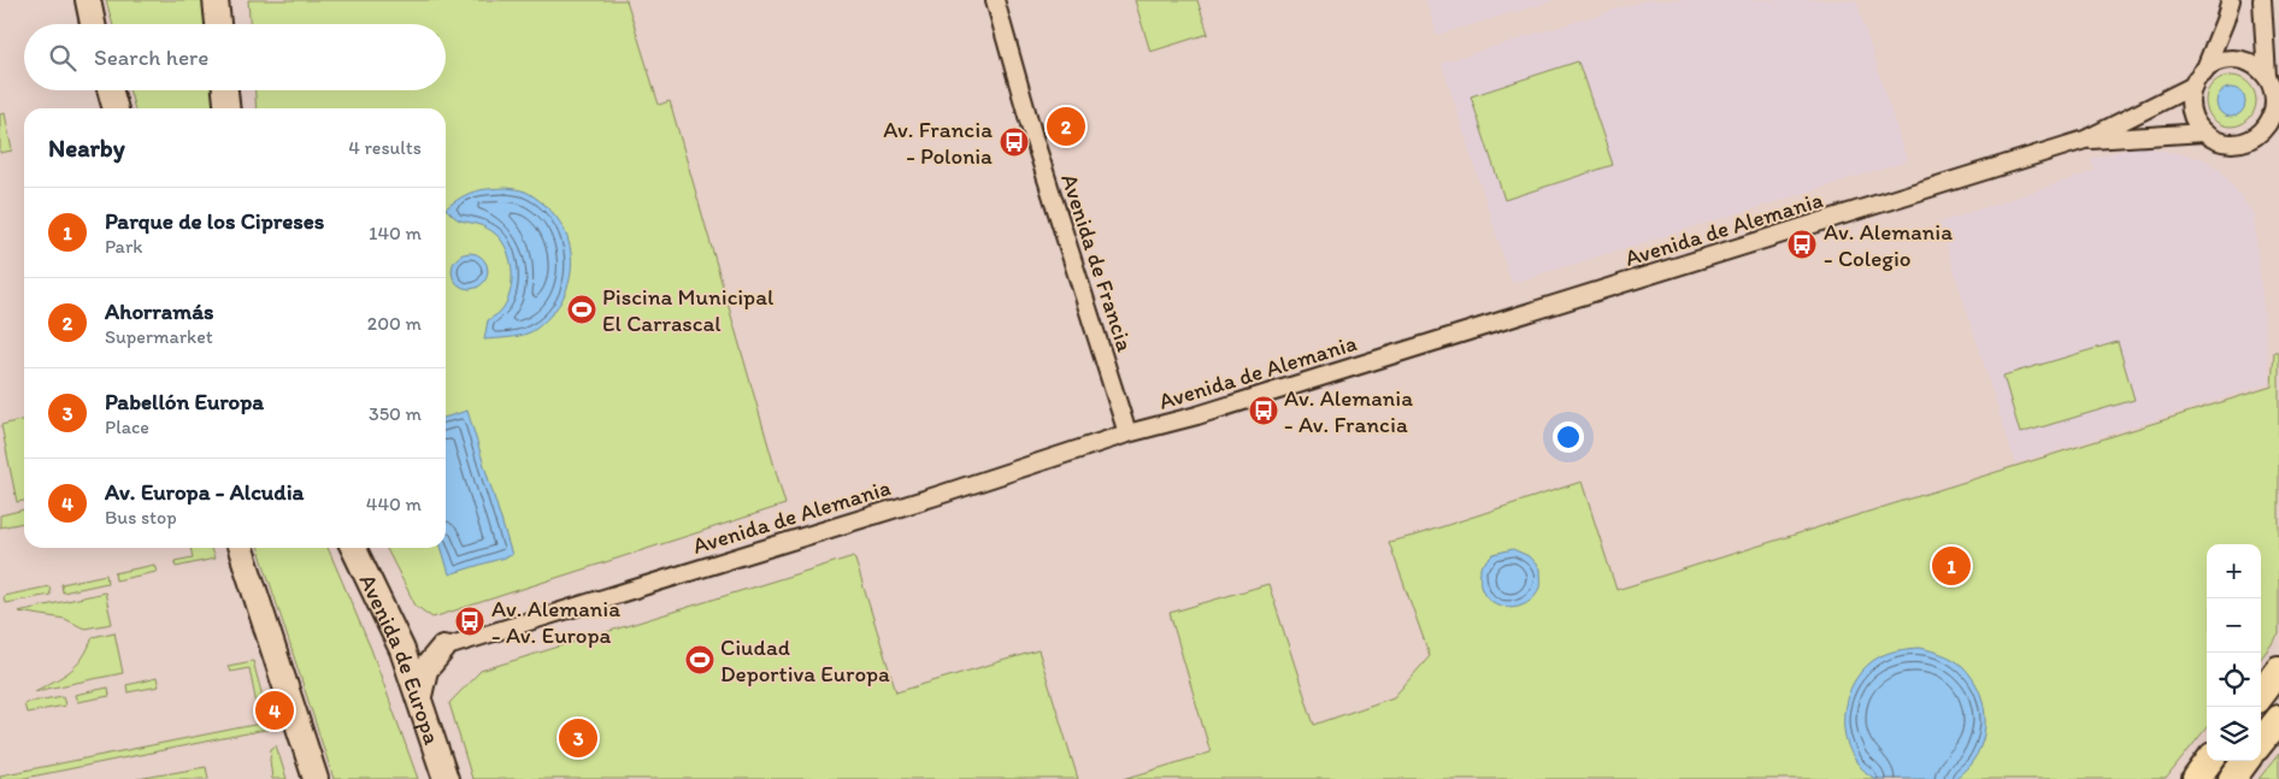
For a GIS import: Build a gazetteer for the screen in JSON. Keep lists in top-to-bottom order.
{
  "streets": {
    "main road": ["Avenida de Europa"],
    "street": ["Avenida de Alemania", "Avenida de Francia"]
  },
  "crossings": [
    ["Avenida de Alemania", "Avenida de Francia"]
  ],
  "places": {
    "bus stop": [
      "Av. Francia - Polonia",
      "Av. Alemania - Colegio",
      "Av. Alemania - Av. Francia",
      "Av. Alemania - Av. Europa"
    ],
    "sports": ["Piscina Municipal El Carrascal", "Ciudad Deportiva Europa"]
  },
  "page": {
    "search": "Search here",
    "pins": [
      "2",
      "1",
      "4",
      "3"
    ],
    "heading": ["Nearby", "4 results"],
    "list": [
      {
        "mark": "1",
        "name": "Parque de los Cipreses",
        "note": "Park",
        "value": "140 m"
      },
      {
        "mark": "2",
        "name": "Ahorramás",
        "note": "Supermarket",
        "value": "200 m"
      },
      {
        "mark": "3",
        "name": "Pabellón Europa",
        "note": "Place",
        "value": "350 m"
      },
      {
        "mark": "4",
        "name": "Av. Europa - Alcudia",
        "note": "Bus stop",
        "value": "440 m"
      }
    ],
    "map_buttons": ["+", "−"]
  }
}
